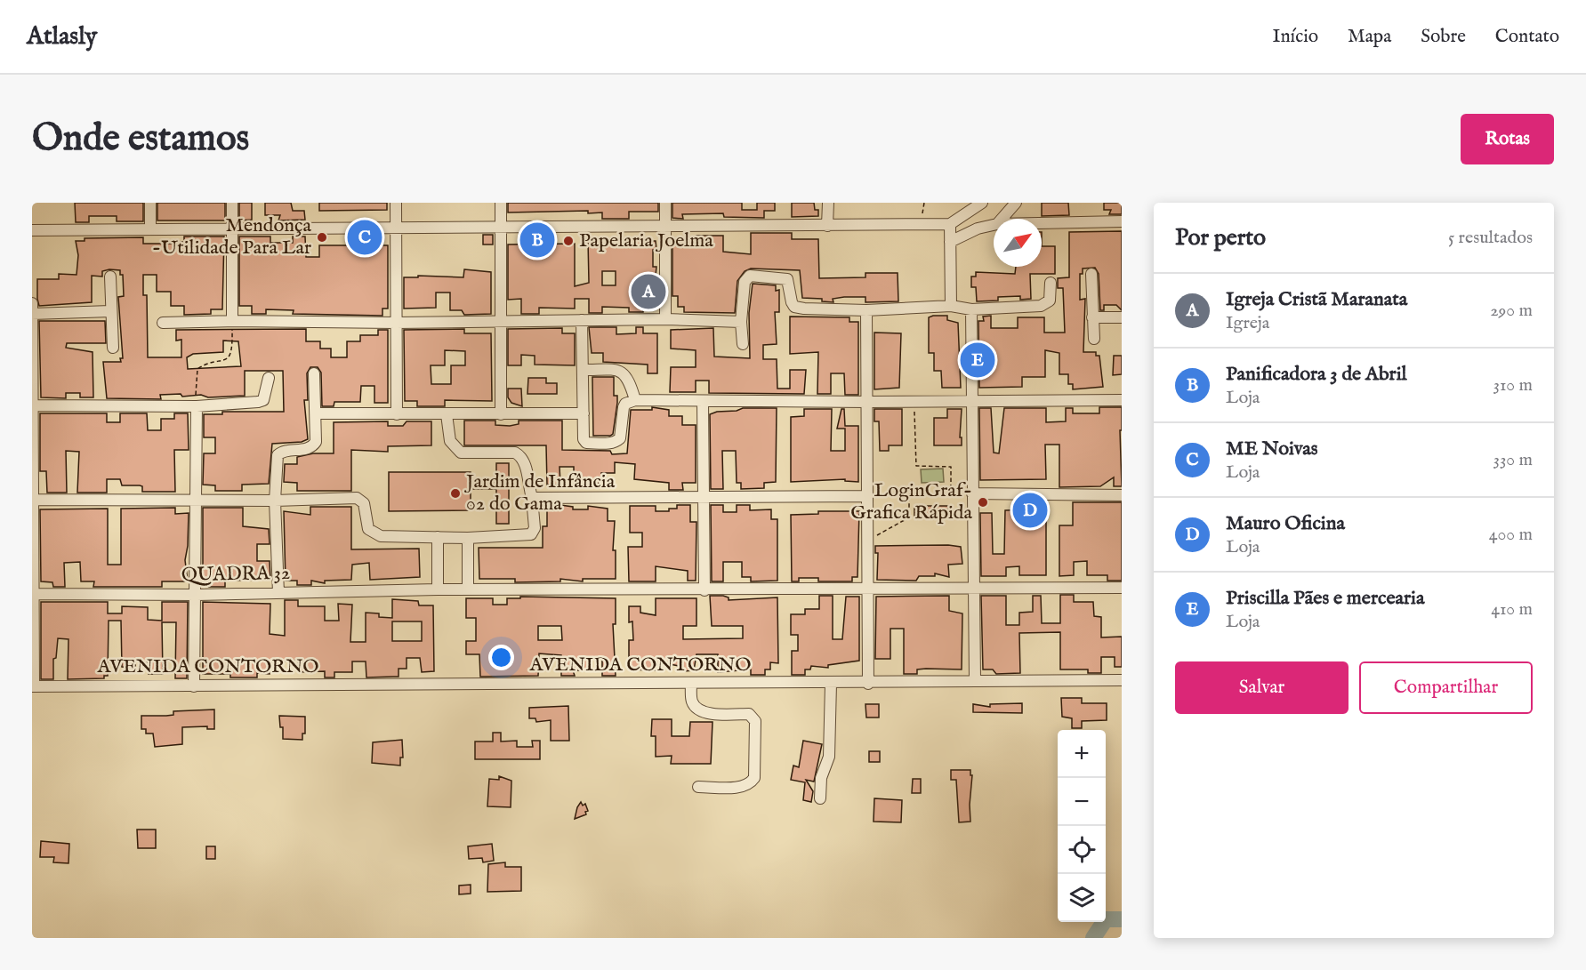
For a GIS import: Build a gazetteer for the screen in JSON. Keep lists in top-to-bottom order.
{
  "streets": {
    "street": ["QUADRA 32", "AVENIDA CONTORNO"]
  },
  "places": [
    "Mendonça -Utilidade Para Lar",
    "Papelaria Joelma",
    "Jardim de Infância 02 do Gama",
    "LoginGraf- Grafica Rápida"
  ],
  "north": "top right",
  "page": {
    "header": "Atlasly",
    "nav": [
      "Início",
      "Mapa",
      "Sobre",
      "Contato"
    ],
    "buttons": [
      "Rotas",
      ["Salvar", "Compartilhar"]
    ],
    "title": "Onde estamos",
    "heading": ["Por perto", "5 resultados"],
    "pins": [
      "C",
      "B",
      "A",
      "E",
      "D"
    ],
    "list": [
      {
        "mark": "A",
        "name": "Igreja Cristã Maranata",
        "note": "Igreja",
        "value": "290 m"
      },
      {
        "mark": "B",
        "name": "Panificadora 3 de Abril",
        "note": "Loja",
        "value": "310 m"
      },
      {
        "mark": "C",
        "name": "ME Noivas",
        "note": "Loja",
        "value": "330 m"
      },
      {
        "mark": "D",
        "name": "Mauro Oficina",
        "note": "Loja",
        "value": "400 m"
      },
      {
        "mark": "E",
        "name": "Priscilla Pães e mercearia",
        "note": "Loja",
        "value": "410 m"
      }
    ],
    "map_buttons": ["+", "−"]
  }
}
